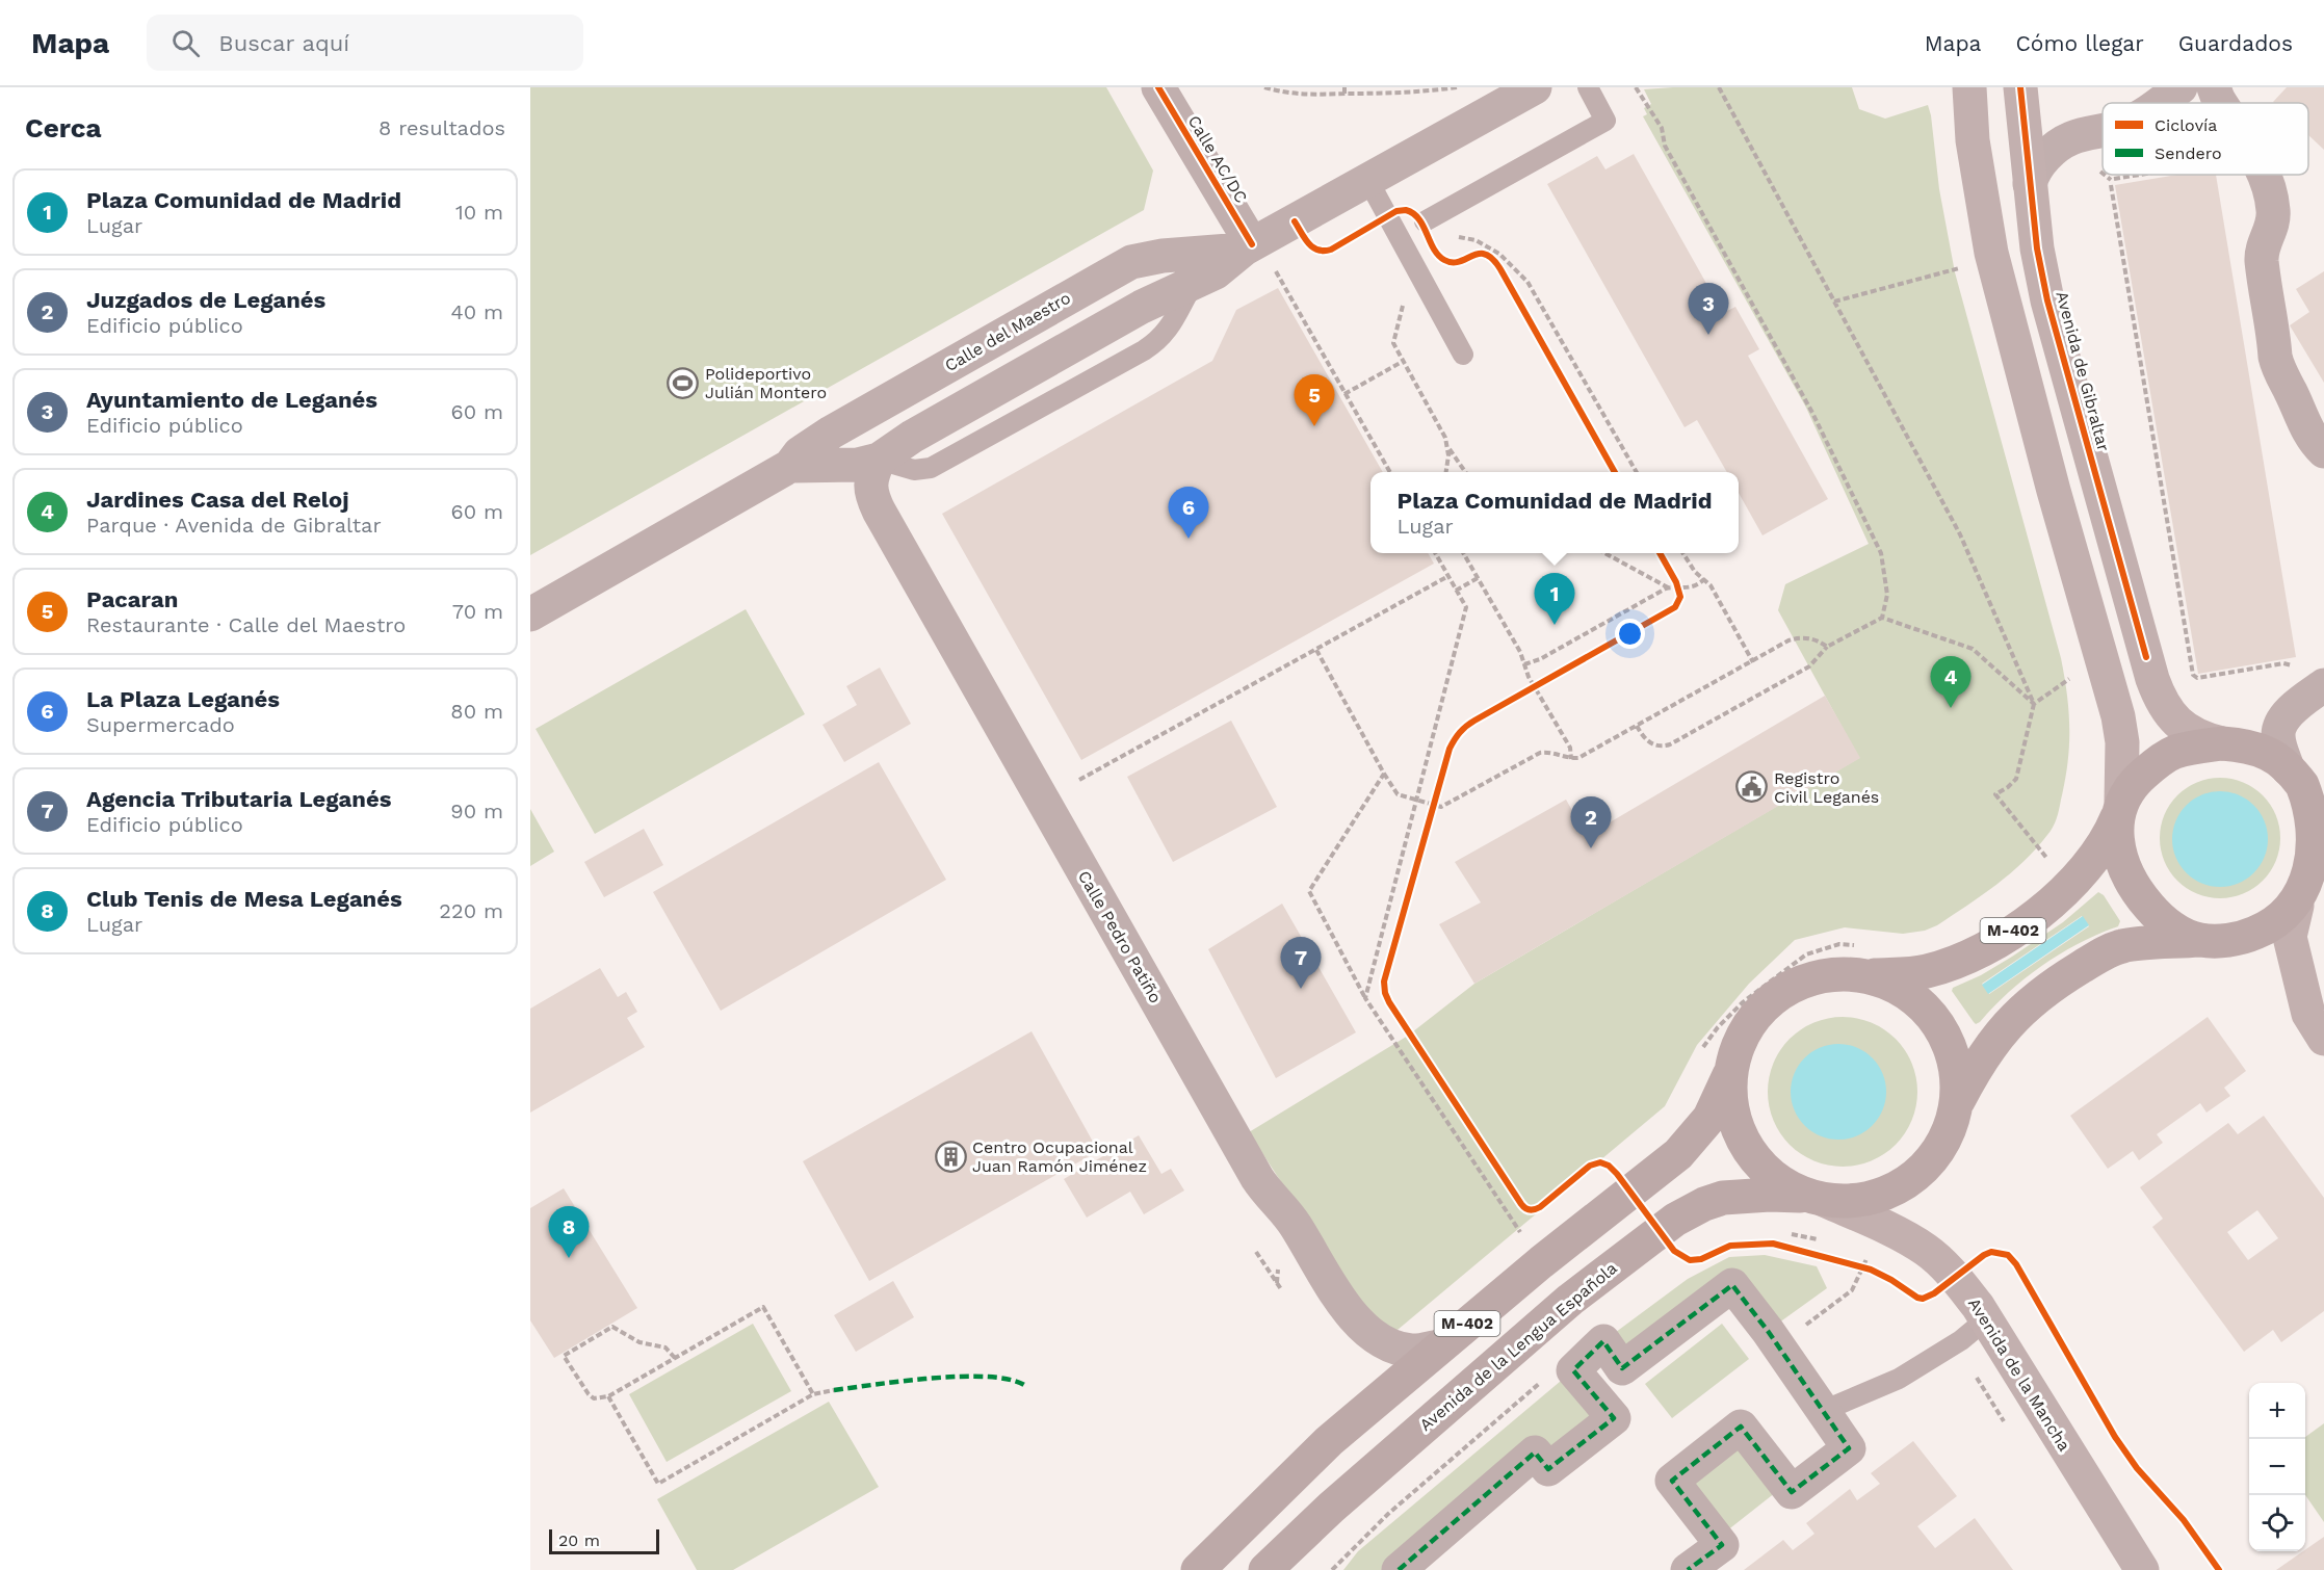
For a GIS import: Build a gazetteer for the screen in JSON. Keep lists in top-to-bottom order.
{
  "streets": {
    "highway": ["M-402", "Avenida de la Lengua Española"],
    "main road": ["Avenida de Gibraltar", "Avenida de la Mancha"],
    "street": ["Calle AC/DC", "Calle del Maestro", "Calle Pedro Patiño"]
  },
  "crossings": [
    ["Calle AC/DC", "Calle del Maestro"],
    ["Calle del Maestro", "Calle Pedro Patiño"],
    ["Avenida de Gibraltar", "M-402"],
    ["M-402", "Calle Pedro Patiño"],
    ["M-402", "Avenida de la Lengua Española"],
    ["M-402", "Avenida de la Mancha"],
    ["Avenida de la Lengua Española", "Avenida de la Mancha"]
  ],
  "places": {
    "sports": ["Polideportivo Julián Montero"],
    "public building": ["Registro Civil Leganés"],
    "building": ["Centro Ocupacional Juan Ramón Jiménez"]
  },
  "legend": ["Ciclovía", "Sendero"],
  "scale_bar": "20 m",
  "page": {
    "header": "Mapa",
    "search": "Buscar aquí",
    "nav": ["Mapa", "Cómo llegar", "Guardados"],
    "heading": ["Cerca", "8 resultados"],
    "list": [
      {
        "mark": "1",
        "name": "Plaza Comunidad de Madrid",
        "note": "Lugar",
        "value": "10 m"
      },
      {
        "mark": "2",
        "name": "Juzgados de Leganés",
        "note": "Edificio público",
        "value": "40 m"
      },
      {
        "mark": "3",
        "name": "Ayuntamiento de Leganés",
        "note": "Edificio público",
        "value": "60 m"
      },
      {
        "mark": "4",
        "name": "Jardines Casa del Reloj",
        "note": "Parque · Avenida de Gibraltar",
        "value": "60 m"
      },
      {
        "mark": "5",
        "name": "Pacaran",
        "note": "Restaurante · Calle del Maestro",
        "value": "70 m"
      },
      {
        "mark": "6",
        "name": "La Plaza Leganés",
        "note": "Supermercado",
        "value": "80 m"
      },
      {
        "mark": "7",
        "name": "Agencia Tributaria Leganés",
        "note": "Edificio público",
        "value": "90 m"
      },
      {
        "mark": "8",
        "name": "Club Tenis de Mesa Leganés",
        "note": "Lugar",
        "value": "220 m"
      }
    ],
    "pins": [
      "3",
      "5",
      "6",
      "1",
      "4",
      "2",
      "7",
      "8"
    ],
    "popup": ["Plaza Comunidad de Madrid", "Lugar"],
    "map_buttons": ["+", "−"],
    "scale": "20 m"
  }
}
